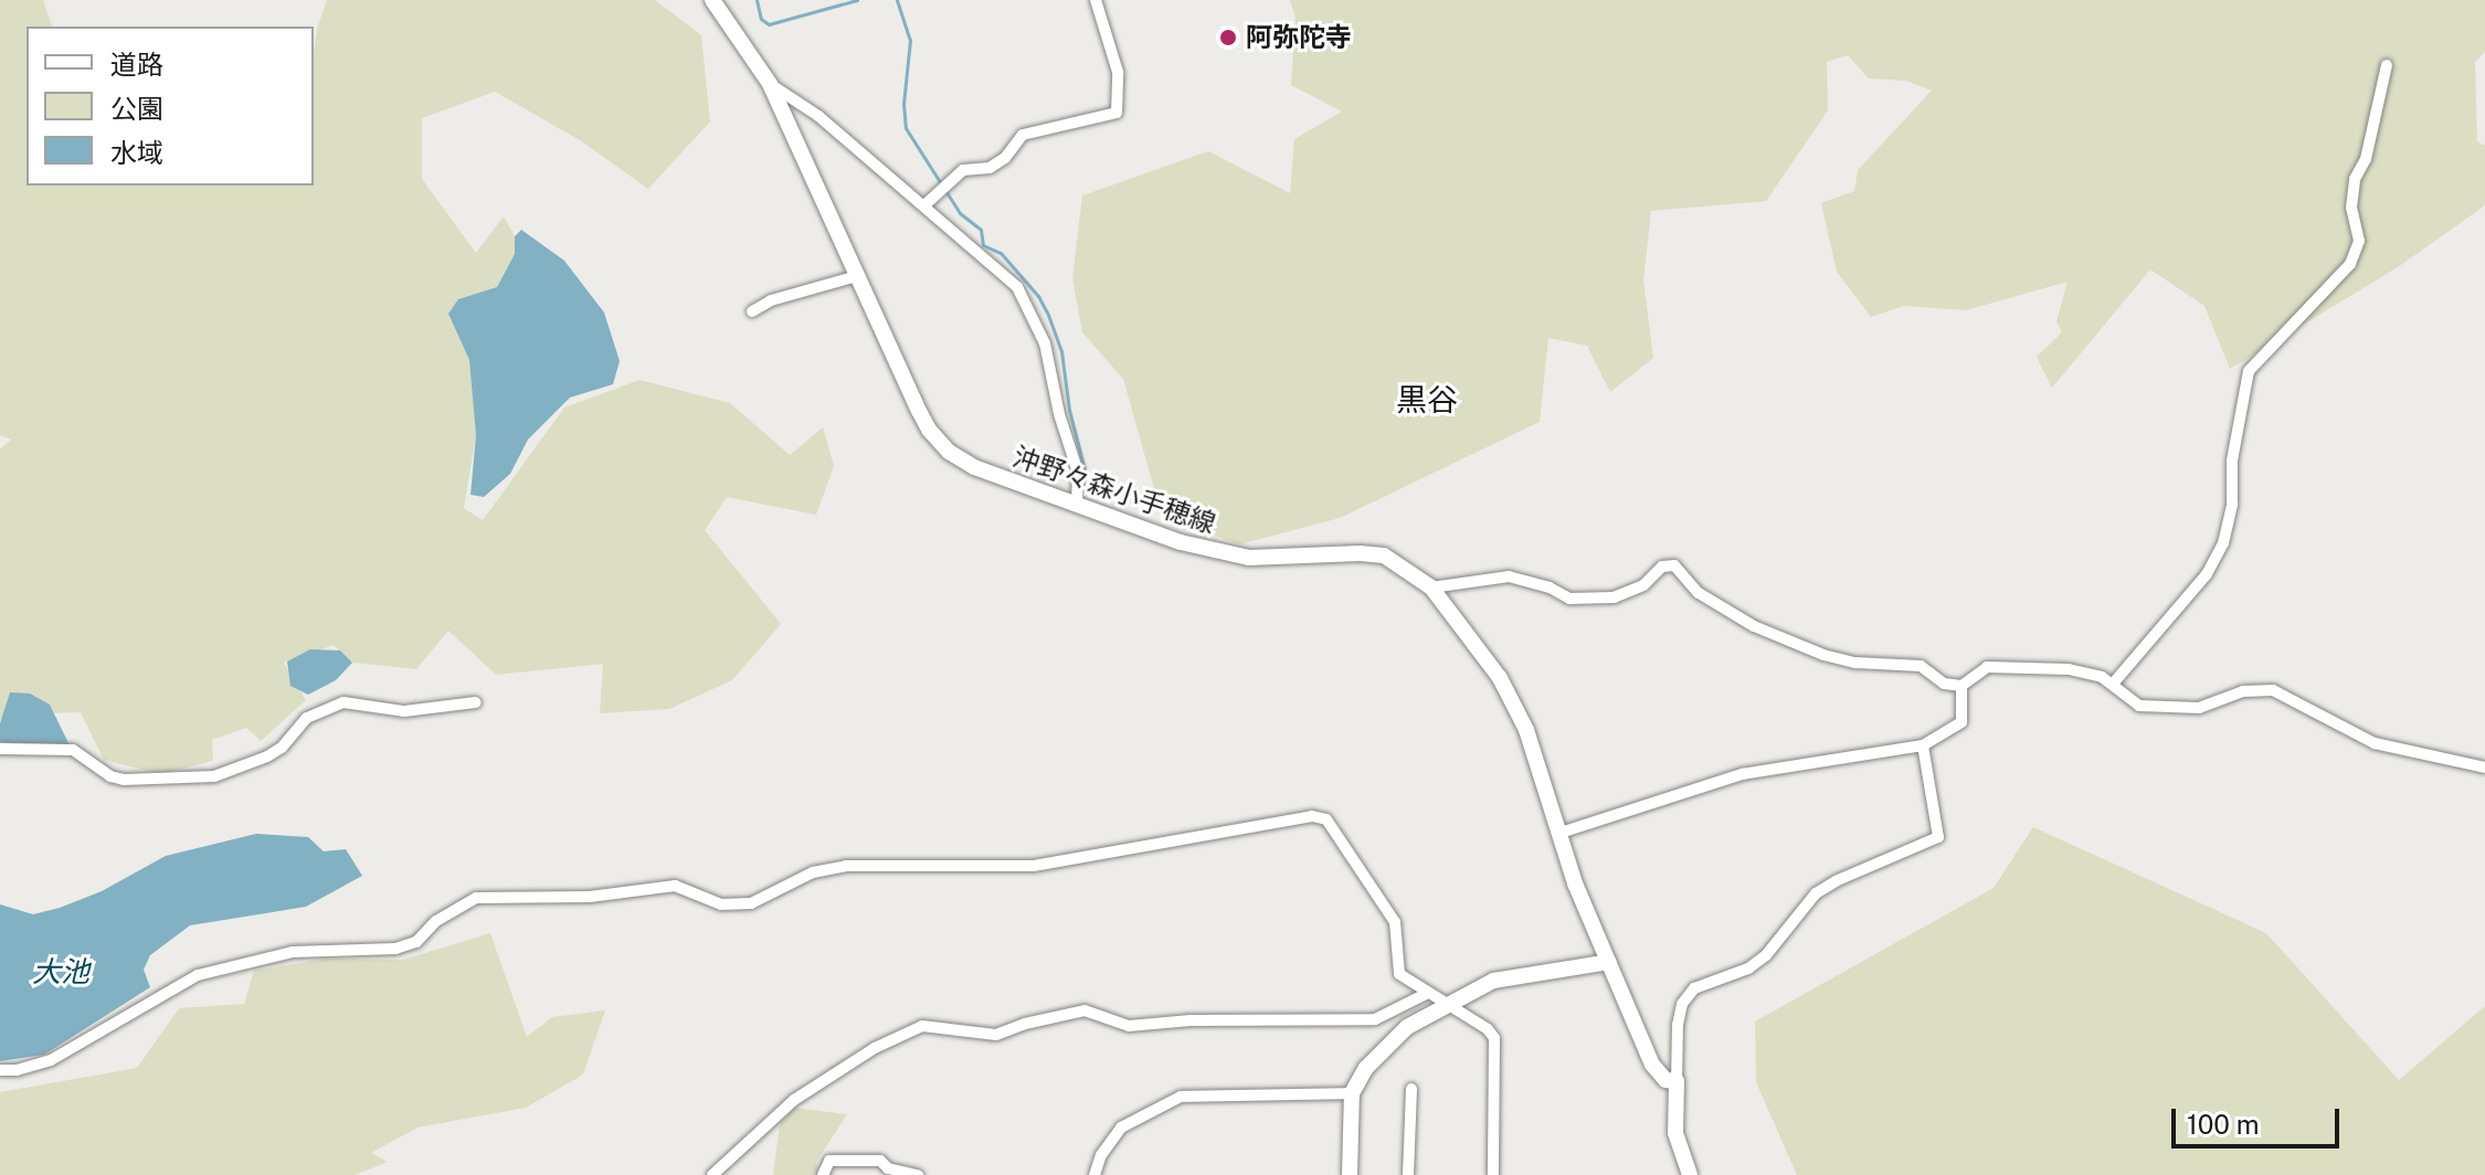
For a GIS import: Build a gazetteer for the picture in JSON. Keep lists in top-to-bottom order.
{
  "streets": {
    "main road": ["沖野々森小手穂線"]
  },
  "districts": ["黒谷"],
  "water": ["大池"],
  "places": ["阿弥陀寺"],
  "legend": ["道路", "公園", "水域"],
  "scale_bar": "100 m"
}
